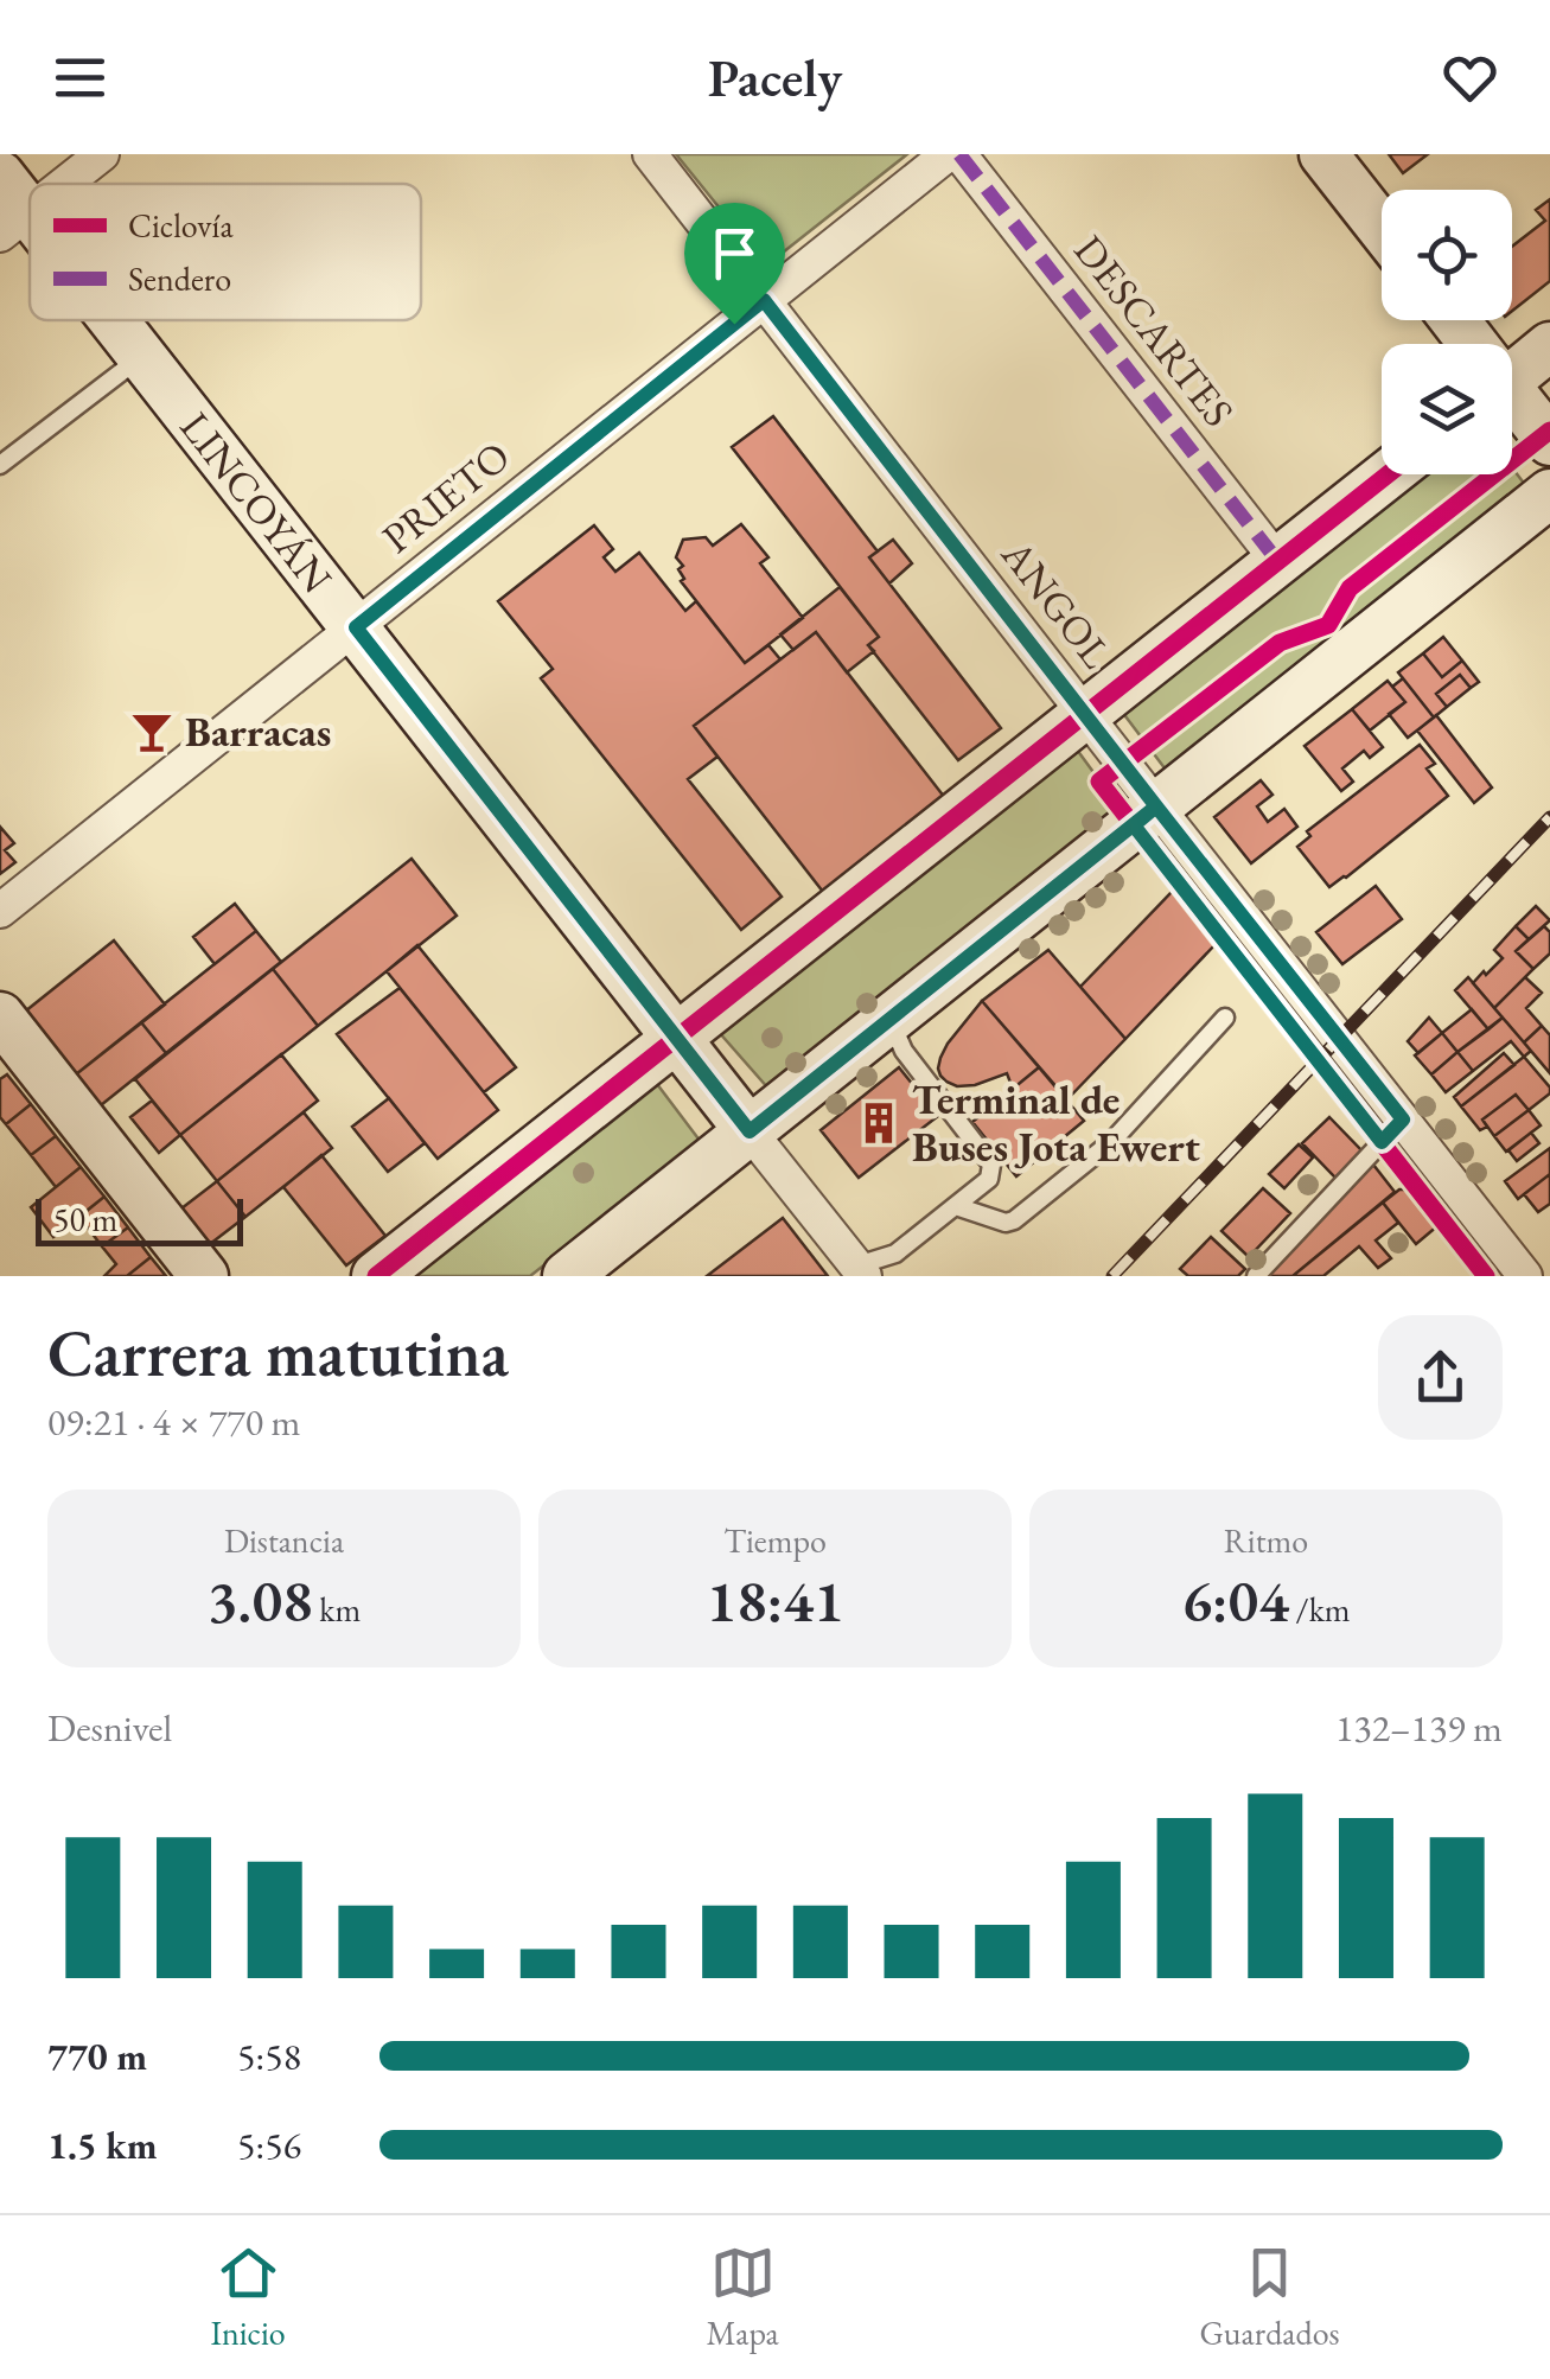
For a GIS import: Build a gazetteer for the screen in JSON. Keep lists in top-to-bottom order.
{
  "streets": {
    "main road": ["LINCOYÁN"],
    "street": ["DESCARTES", "PRIETO", "ANGOL"]
  },
  "crossings": [
    ["PRIETO", "LINCOYÁN"],
    ["PRIETO", "ANGOL"]
  ],
  "places": {
    "bar": ["Barracas"],
    "building": ["Terminal de Buses Jota Ewert"]
  },
  "legend": ["Ciclovía", "Sendero"],
  "scale_bar": "50 m",
  "page": {
    "header": "Pacely",
    "scale": "50 m",
    "heading": ["Carrera matutina", "09:21 · 4 × 770 m"],
    "stats": [
      ["Distancia", "3.08 km"],
      ["Tiempo", "18:41"],
      ["Ritmo", "6:04 /km"]
    ],
    "chart": ["Desnivel", "132–139 m"],
    "list": [
      {
        "name": "770 m",
        "note": "5:58"
      },
      {
        "name": "1.5 km",
        "note": "5:56"
      }
    ],
    "tabs": ["Inicio", "Mapa", "Guardados"]
  }
}
